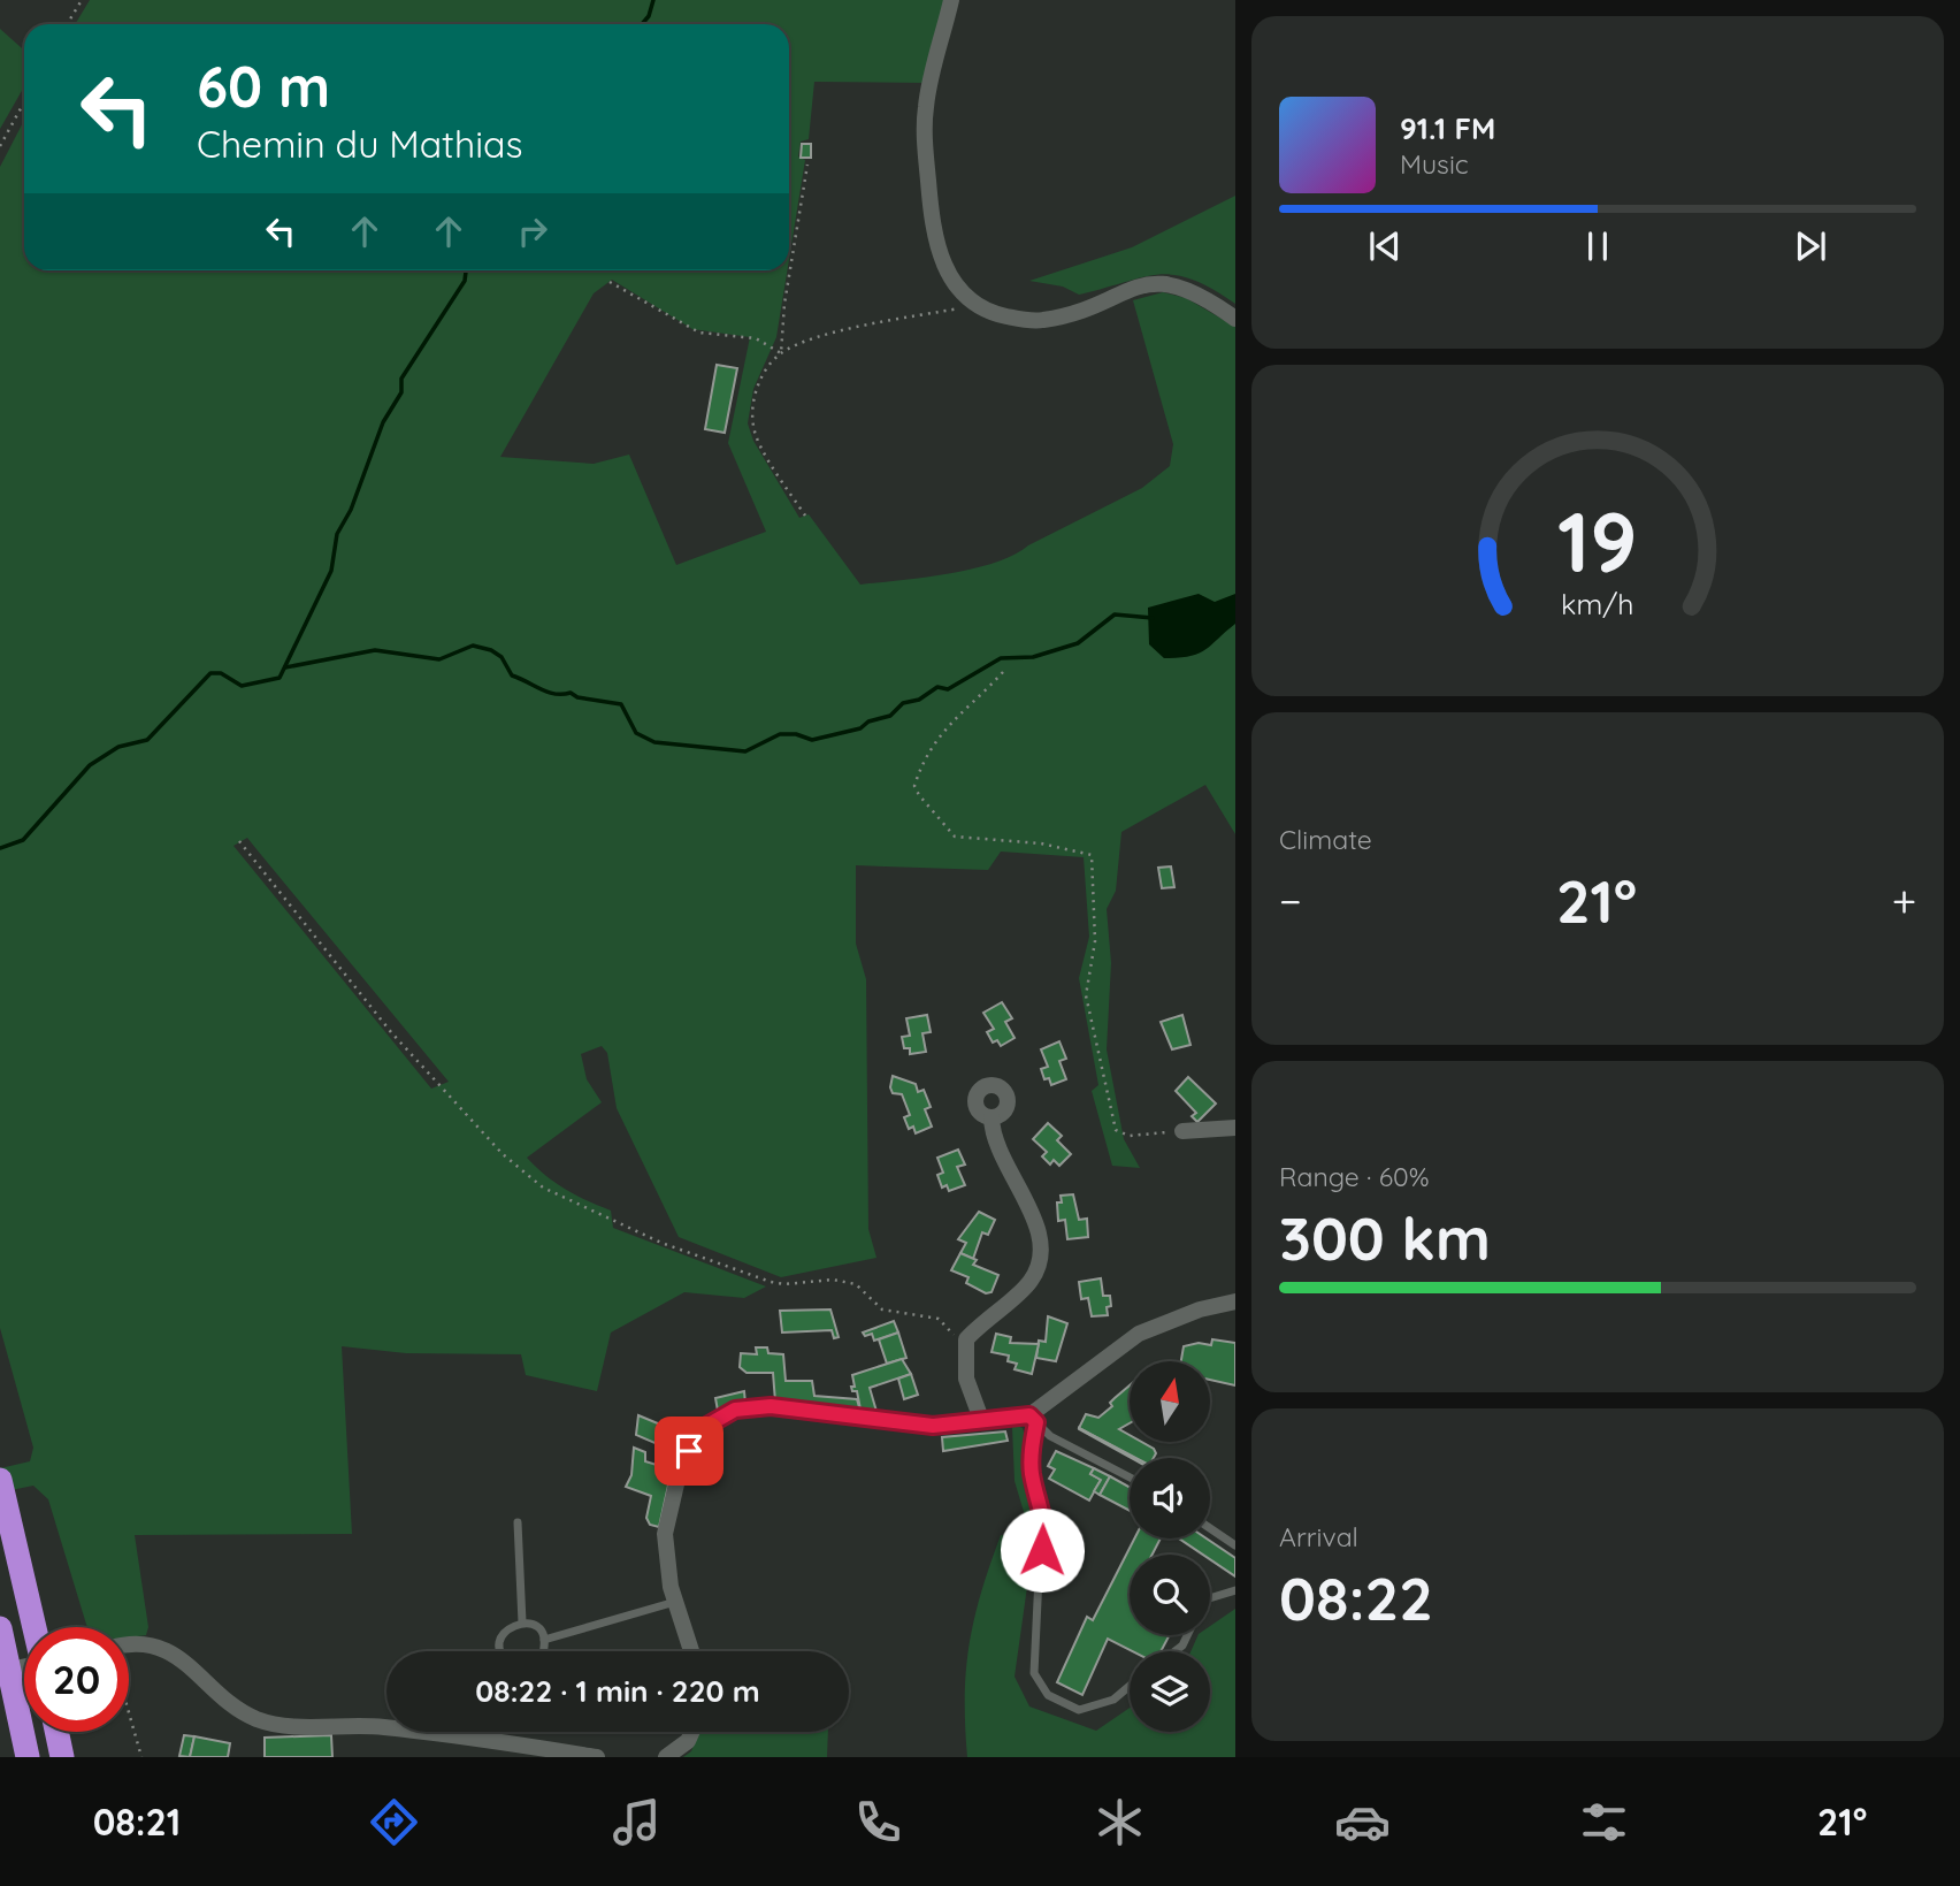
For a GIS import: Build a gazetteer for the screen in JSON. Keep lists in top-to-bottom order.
{
  "north": "top",
  "page": {
    "turn": ["60 m", "Chemin du Mathias"],
    "song": ["91.1 FM", "Music"],
    "tile": [
      "Climate",
      ["Range · 60%", "300 km"],
      ["Arrival", "08:22"]
    ],
    "heat": ["−", "21°", "+"],
    "limit": "20",
    "trip": "08:22 · 1 min · 220 m",
    "tabs": ["08:21", "21°"],
    "gauge": ["19", "km/h"]
  }
}
